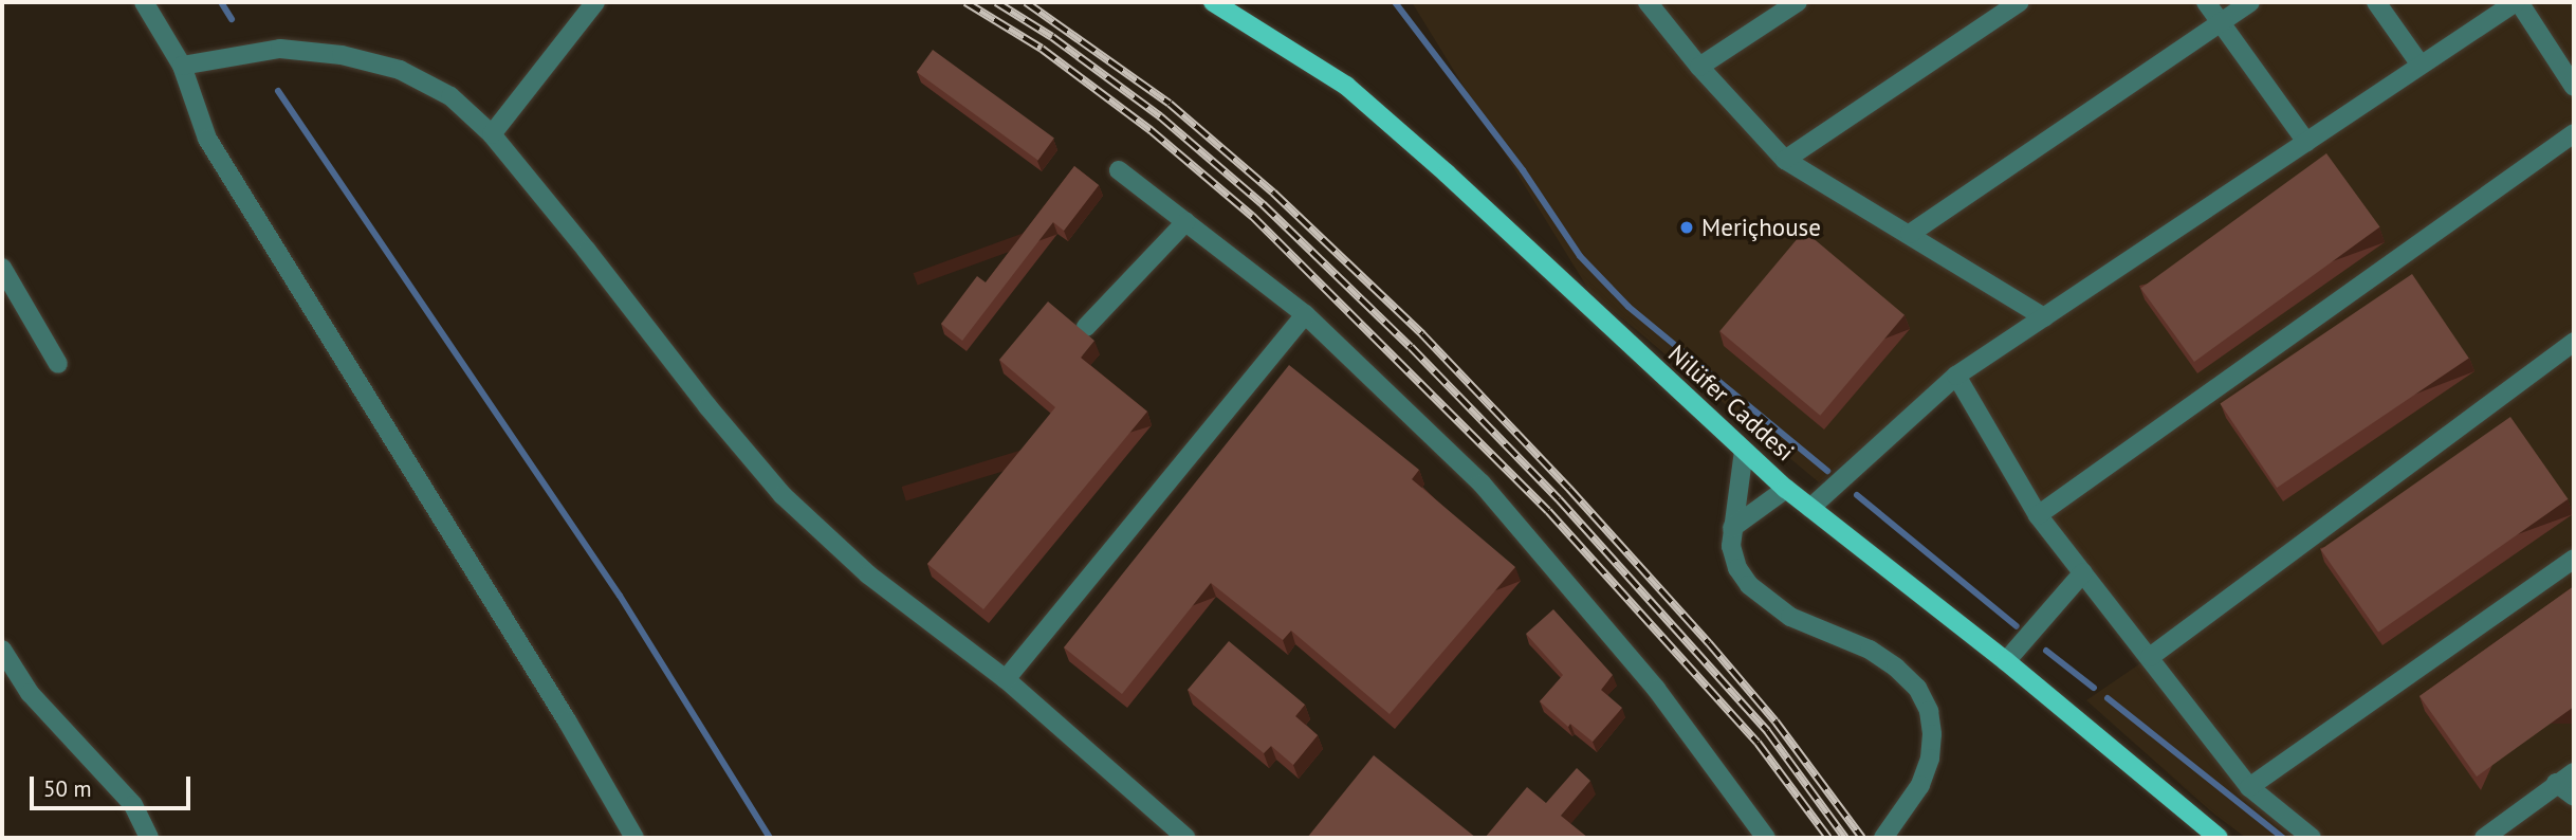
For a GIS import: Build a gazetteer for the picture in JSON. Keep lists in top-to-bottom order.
{
  "streets": {
    "main road": ["Nilüfer Caddesi"]
  },
  "places": ["Meriçhouse"],
  "scale_bar": "50 m"
}
